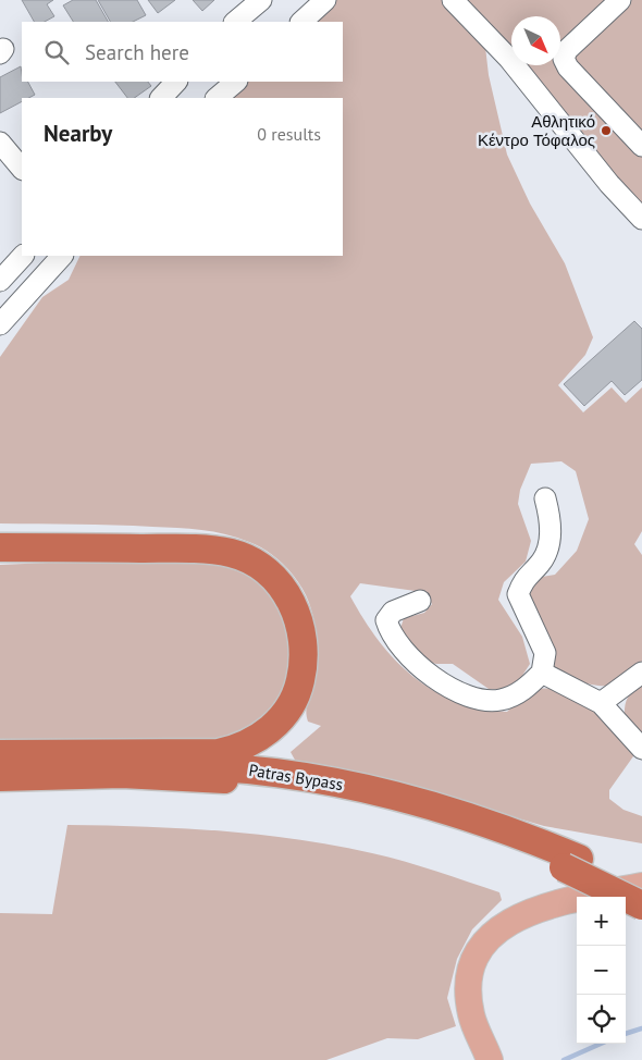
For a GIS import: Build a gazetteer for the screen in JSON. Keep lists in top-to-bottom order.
{
  "streets": {
    "highway": ["Patras Bypass"]
  },
  "places": ["Αθλητικό Κέντρο Τόφαλος"],
  "north": "bottom right",
  "page": {
    "search": "Search here",
    "heading": ["Nearby", "0 results"],
    "map_buttons": ["+", "−"]
  }
}
